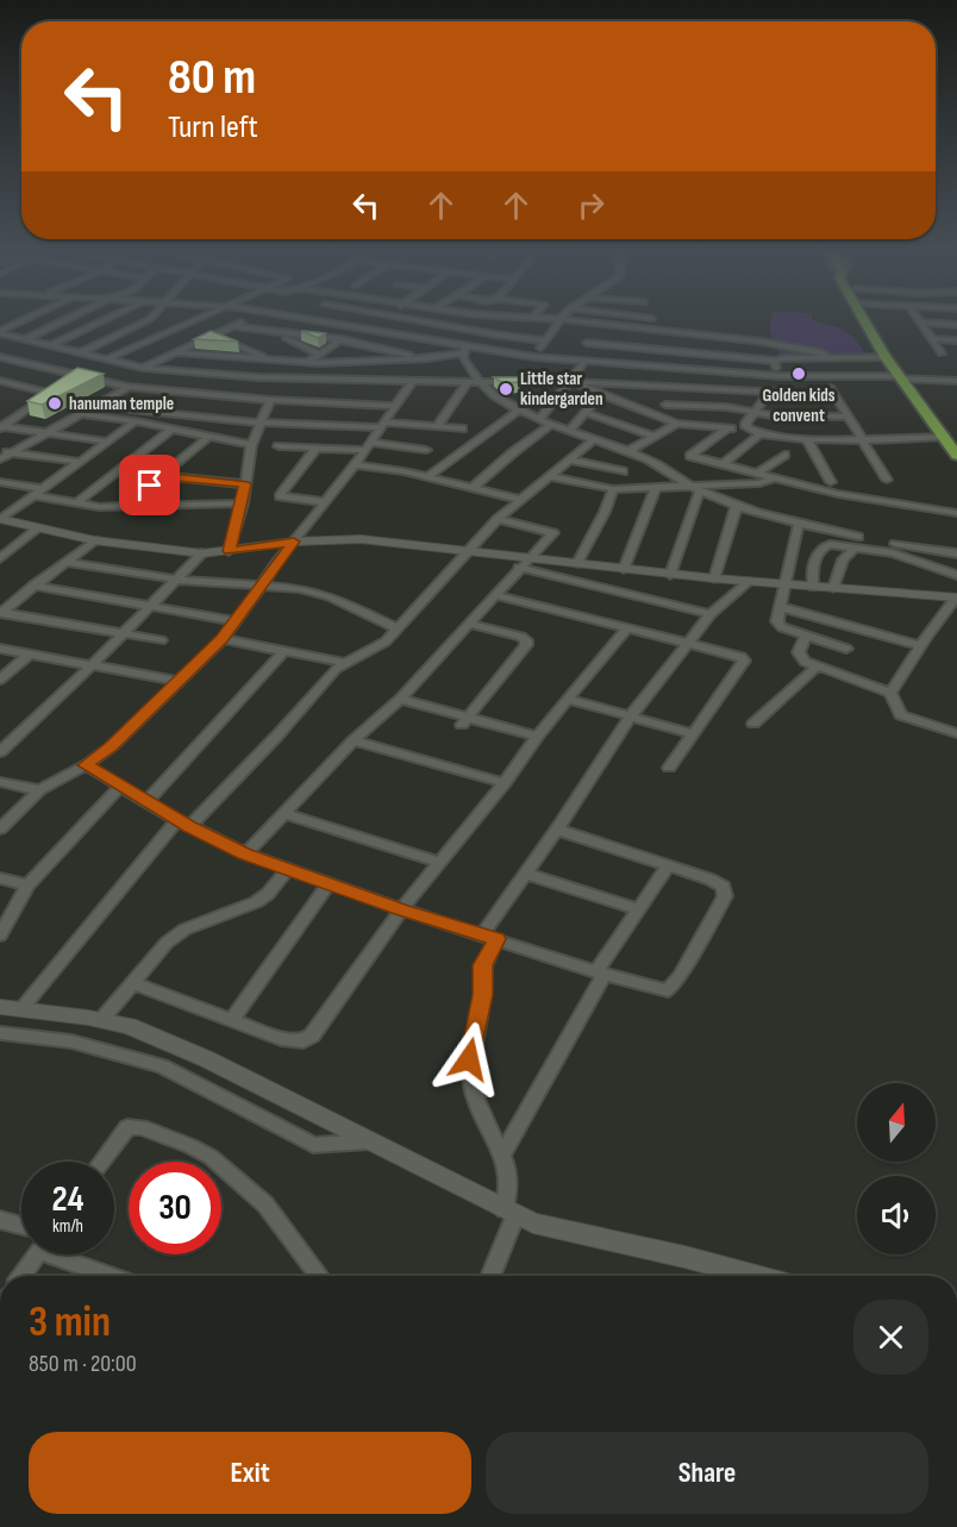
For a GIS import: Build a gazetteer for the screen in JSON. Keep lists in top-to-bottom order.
{
  "places": ["Golden kids convent", "Little star kindergarden", "hanuman temple"],
  "north": "top",
  "page": {
    "turn": ["80 m", "Turn left"],
    "speed": "24 km/h",
    "limit": "30",
    "heading": ["3 min", "850 m · 20:00"],
    "buttons": ["Exit", "Share"]
  }
}
